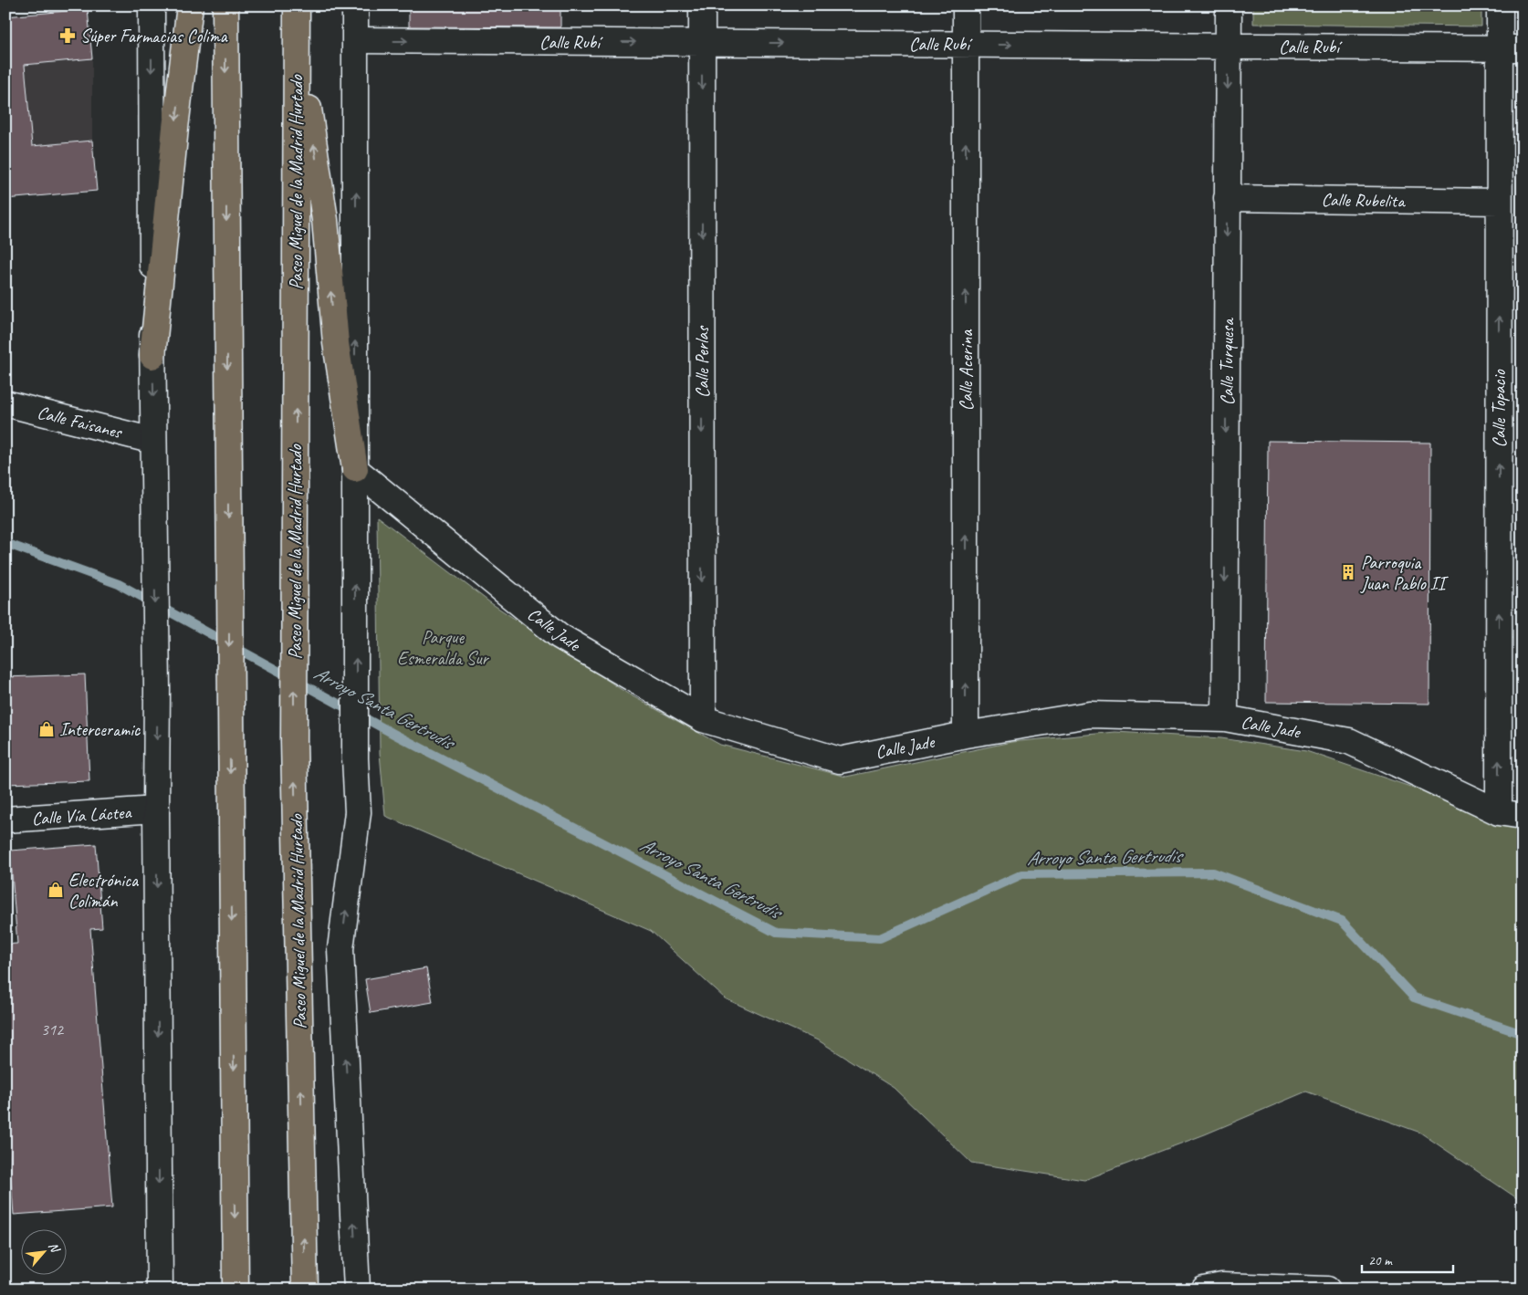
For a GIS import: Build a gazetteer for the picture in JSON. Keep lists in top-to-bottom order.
{
  "streets": {
    "highway": ["Paseo Miguel de la Madrid Hurtado"],
    "street": [
      "Calle Rubí",
      "Calle Rubelita",
      "Calle Perlas",
      "Calle Turquesa",
      "Calle Acerina",
      "Calle Topacio",
      "Calle Faisanes",
      "Calle Jade",
      "Calle Vía Láctea"
    ]
  },
  "crossings": [
    ["Calle Rubí", "Calle Perlas"],
    ["Calle Rubí", "Calle Turquesa"],
    ["Calle Rubí", "Calle Acerina"],
    ["Calle Rubí", "Calle Topacio"],
    ["Calle Rubelita", "Calle Turquesa"],
    ["Calle Rubelita", "Calle Topacio"],
    ["Calle Perlas", "Calle Jade"],
    ["Calle Turquesa", "Calle Jade"],
    ["Calle Acerina", "Calle Jade"],
    ["Calle Topacio", "Calle Jade"]
  ],
  "one_way": [
    "Calle Rubí",
    "Calle Perlas",
    "Calle Turquesa",
    "Calle Acerina",
    "Calle Topacio"
  ],
  "water": ["Arroyo Santa Gertrudis"],
  "parks": ["Parque Esmeralda Sur"],
  "places": {
    "pharmacy": ["Súper Farmacias Colima"],
    "building": ["Parroquia Juan Pablo II"],
    "shop": ["Interceramic", "Electrónica Colimán"]
  },
  "house_numbers": ["312"],
  "scale_bar": "20 m",
  "north": "top right"
}
